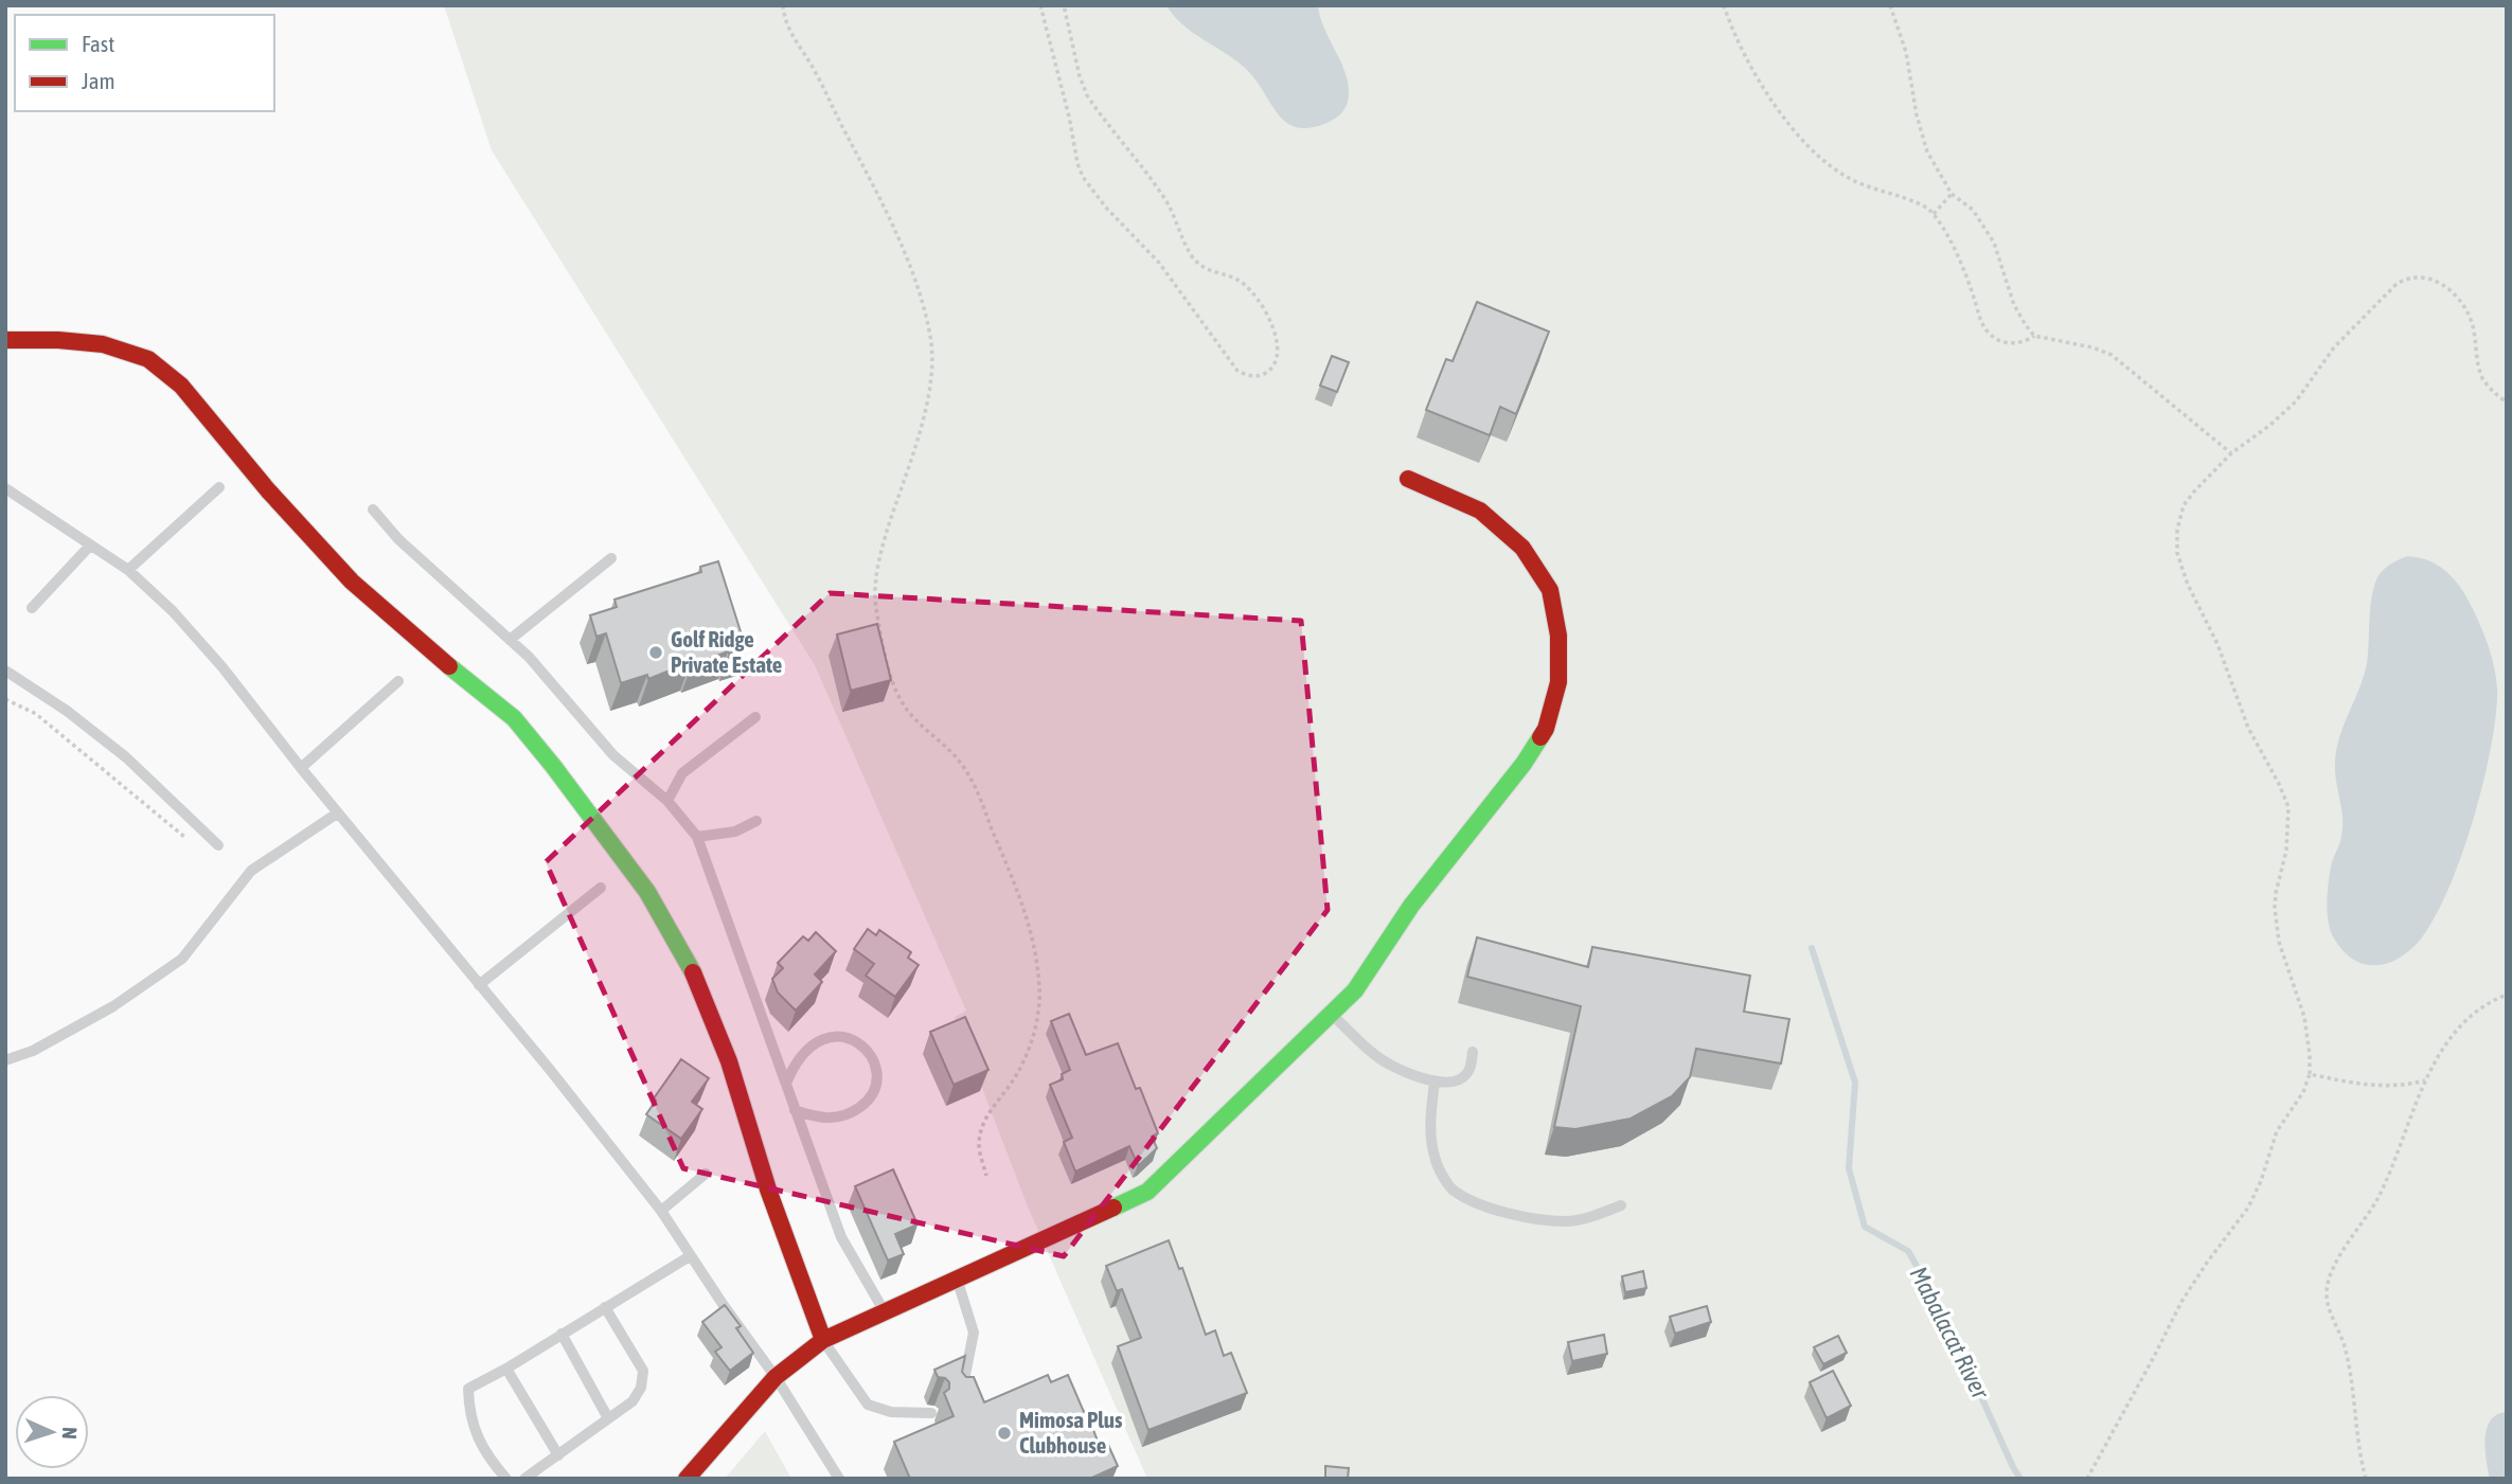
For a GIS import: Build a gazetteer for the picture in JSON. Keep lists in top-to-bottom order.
{
  "water": ["Mabalacat River"],
  "places": ["Golf Ridge Private Estate", "Mimosa Plus Clubhouse"],
  "legend": ["Fast", "Jam"],
  "north": "right"
}
